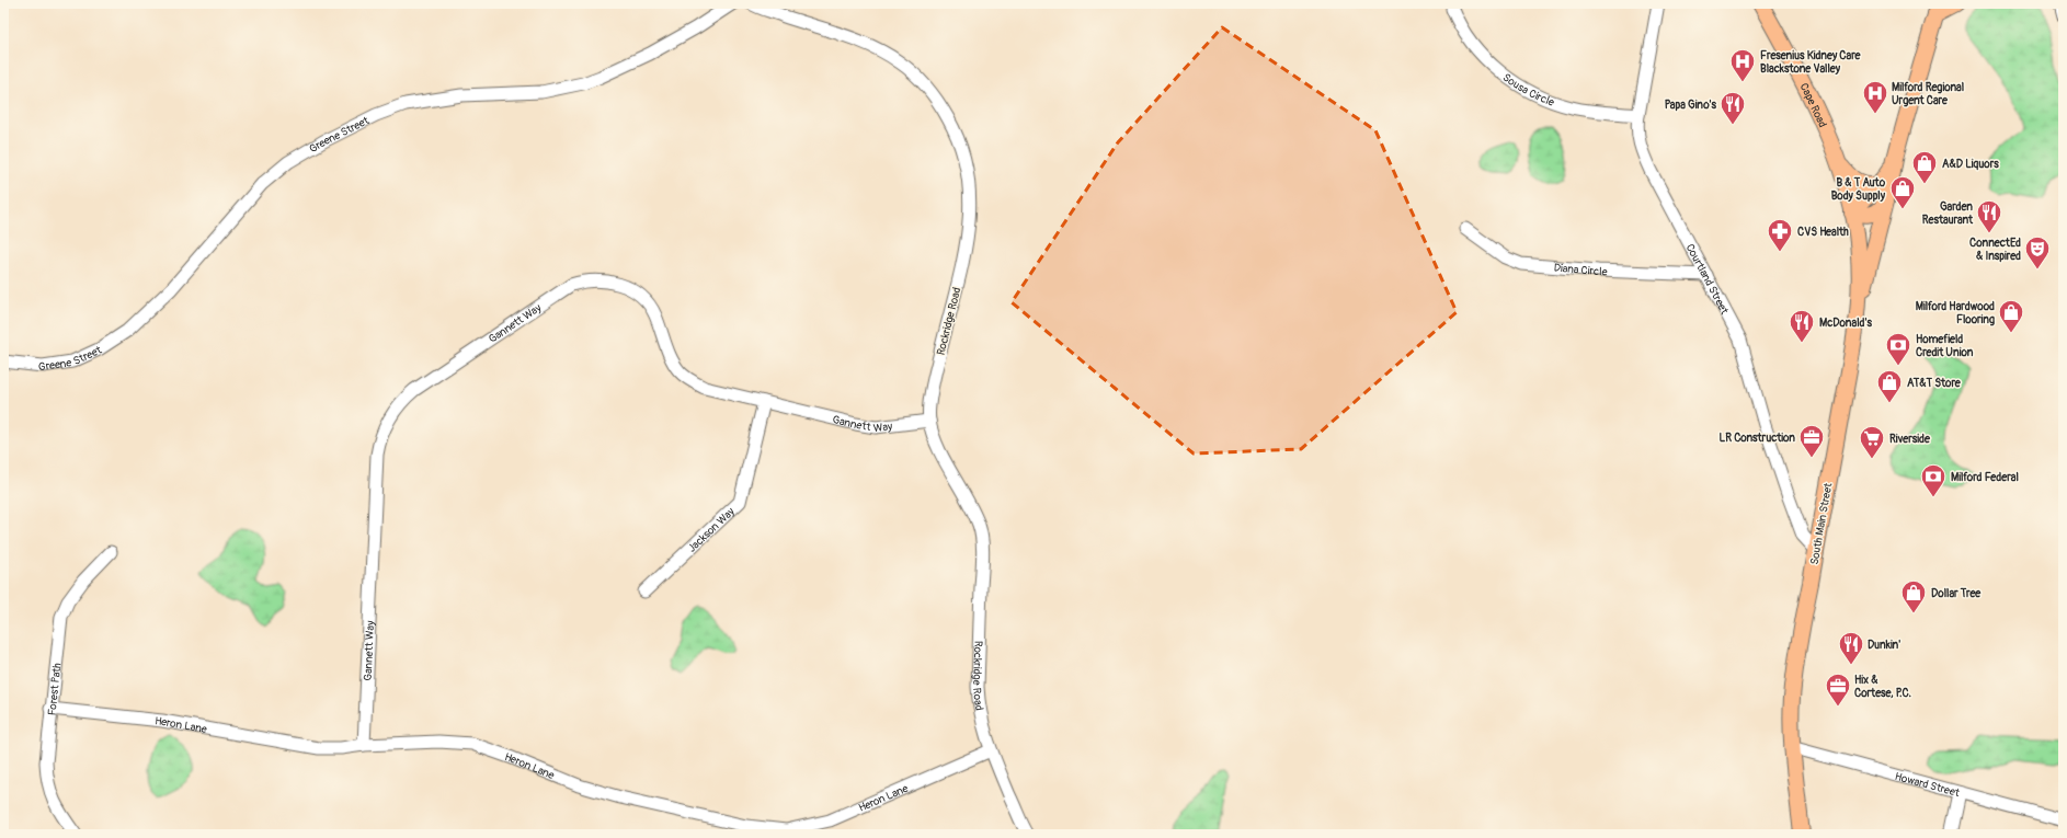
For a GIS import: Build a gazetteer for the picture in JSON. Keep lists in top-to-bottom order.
{
  "streets": {
    "main road": ["Cape Road", "South Main Street"],
    "street": [
      "Sousa Circle",
      "Greene Street",
      "Diana Circle",
      "Courtland Street",
      "Rockridge Road",
      "Gannett Way",
      "Jackson Way",
      "Forest Path",
      "Heron Lane",
      "Howard Street"
    ]
  },
  "crossings": [
    ["Sousa Circle", "Courtland Street"],
    ["Cape Road", "South Main Street"],
    ["Diana Circle", "Courtland Street"],
    ["Courtland Street", "South Main Street"],
    ["Rockridge Road", "Gannett Way"],
    ["Rockridge Road", "Heron Lane"],
    ["Gannett Way", "Jackson Way"],
    ["Gannett Way", "Heron Lane"],
    ["South Main Street", "Howard Street"],
    ["Forest Path", "Heron Lane"]
  ],
  "places": {
    "hospital": ["Fresenius Kidney Care Blackstone Valley", "Milford Regional Urgent Care"],
    "restaurant": [
      "Papa Gino's",
      "Garden Restaurant",
      "McDonald's",
      "Dunkin'"
    ],
    "shop": [
      "A&D Liquors",
      "B & T Auto Body Supply",
      "Milford Hardwood Flooring",
      "AT&T Store",
      "Dollar Tree"
    ],
    "pharmacy": ["CVS Health"],
    "theatre": ["ConnectEd & Inspired"],
    "bank": ["Homefield Credit Union", "Milford Federal"],
    "office": ["LR Construction", "Hix & Cortese, P.C."],
    "supermarket": ["Riverside"]
  }
}
